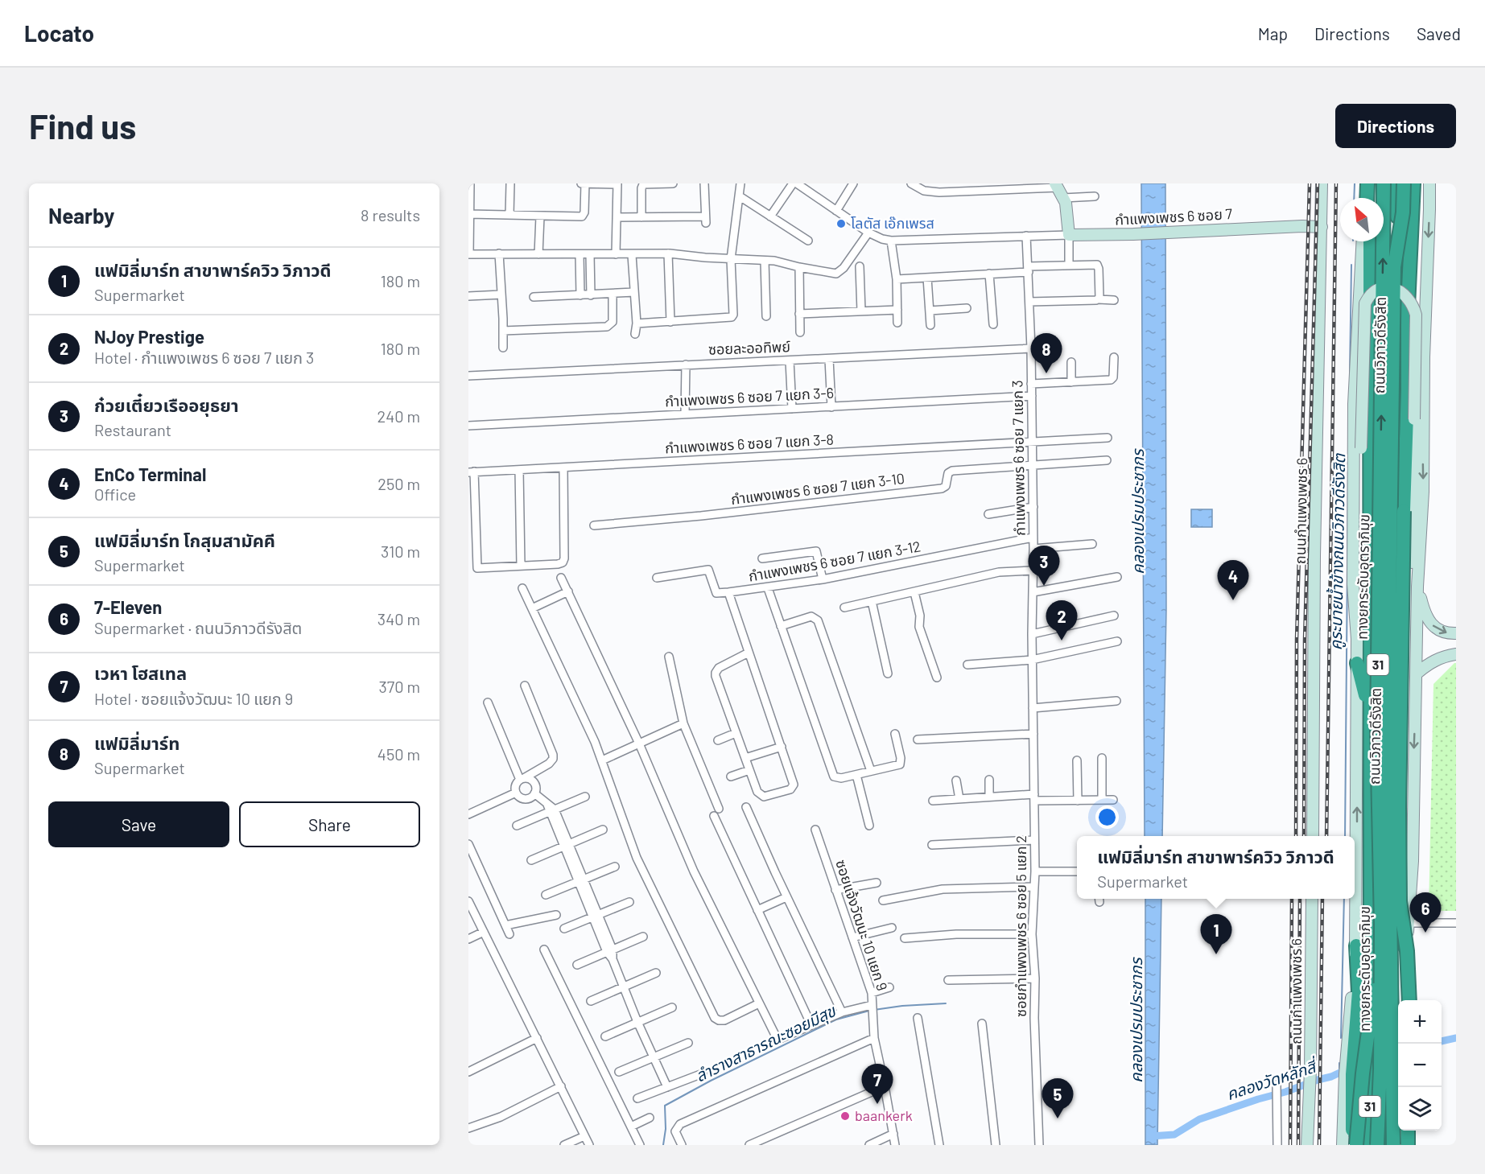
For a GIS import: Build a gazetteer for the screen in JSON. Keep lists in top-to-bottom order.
{
  "streets": {
    "highway": ["ถนนวิภาวดีรังสิต", "ทางยกระดับอุตราภิมุข", "31"],
    "main road": ["กำแพงเพชร 6 ซอย 7", "ถนนกำแพงเพชร 6"],
    "street": [
      "ซอยละออทิพย์",
      "กำแพงเพชร 6 ซอย 7 แยก 3-6",
      "กำแพงเพชร 6 ซอย 7 แยก 3-8",
      "กำแพงเพชร 6 ซอย 7 แยก 3",
      "กำแพงเพชร 6 ซอย 7 แยก 3-10",
      "กำแพงเพชร 6 ซอย 7 แยก 3-12",
      "ซอยแจ้งวัฒนะ 10 แยก 9",
      "ซอยกำแพงเพชร 6 ซอย 5 แยก 2"
    ]
  },
  "crossings": [
    ["กำแพงเพชร 6 ซอย 7", "กำแพงเพชร 6 ซอย 7 แยก 3"],
    ["กำแพงเพชร 6 ซอย 7", "ถนนกำแพงเพชร 6"],
    ["ถนนวิภาวดีรังสิต", "ทางยกระดับอุตราภิมุข"],
    ["ซอยละออทิพย์", "กำแพงเพชร 6 ซอย 7 แยก 3"],
    ["กำแพงเพชร 6 ซอย 7 แยก 3-6", "กำแพงเพชร 6 ซอย 7 แยก 3"],
    ["กำแพงเพชร 6 ซอย 7 แยก 3-8", "กำแพงเพชร 6 ซอย 7 แยก 3"],
    ["กำแพงเพชร 6 ซอย 7 แยก 3", "กำแพงเพชร 6 ซอย 7 แยก 3-10"],
    ["กำแพงเพชร 6 ซอย 7 แยก 3", "กำแพงเพชร 6 ซอย 7 แยก 3-12"],
    ["กำแพงเพชร 6 ซอย 7 แยก 3", "ซอยกำแพงเพชร 6 ซอย 5 แยก 2"]
  ],
  "water": [
    "คลองเปรมประชากร",
    "คูระบายน้ำข้างถนนวิภาวดีรังสิต",
    "ลำรางสาธารณะซอยมีสุข",
    "คลองวัดหลักสี่"
  ],
  "places": ["โลตัส เอ๊กเพรส", "baankerk"],
  "north": "top left",
  "page": {
    "header": "Locato",
    "nav": ["Map", "Directions", "Saved"],
    "buttons": [
      "Directions",
      ["Save", "Share"]
    ],
    "title": "Find us",
    "heading": ["Nearby", "8 results"],
    "list": [
      {
        "mark": "1",
        "name": "แฟมิลี่มาร์ท สาขาพาร์ควิว วิภาวดี",
        "note": "Supermarket",
        "value": "180 m"
      },
      {
        "mark": "2",
        "name": "NJoy Prestige",
        "note": "Hotel · กำแพงเพชร 6 ซอย 7 แยก 3",
        "value": "180 m"
      },
      {
        "mark": "3",
        "name": "ก๋วยเตี๋ยวเรืออยุธยา",
        "note": "Restaurant",
        "value": "240 m"
      },
      {
        "mark": "4",
        "name": "EnCo Terminal",
        "note": "Office",
        "value": "250 m"
      },
      {
        "mark": "5",
        "name": "แฟมิลี่มาร์ท โกสุมสามัคคี",
        "note": "Supermarket",
        "value": "310 m"
      },
      {
        "mark": "6",
        "name": "7-Eleven",
        "note": "Supermarket · ถนนวิภาวดีรังสิต",
        "value": "340 m"
      },
      {
        "mark": "7",
        "name": "เวหา โฮสเทล",
        "note": "Hotel · ซอยแจ้งวัฒนะ 10 แยก 9",
        "value": "370 m"
      },
      {
        "mark": "8",
        "name": "แฟมิลี่มาร์ท",
        "note": "Supermarket",
        "value": "450 m"
      }
    ],
    "pins": [
      "8",
      "3",
      "4",
      "2",
      "6",
      "1",
      "7",
      "5"
    ],
    "popup": ["แฟมิลี่มาร์ท สาขาพาร์ควิว วิภาวดี", "Supermarket"],
    "map_buttons": ["+", "−"]
  }
}
